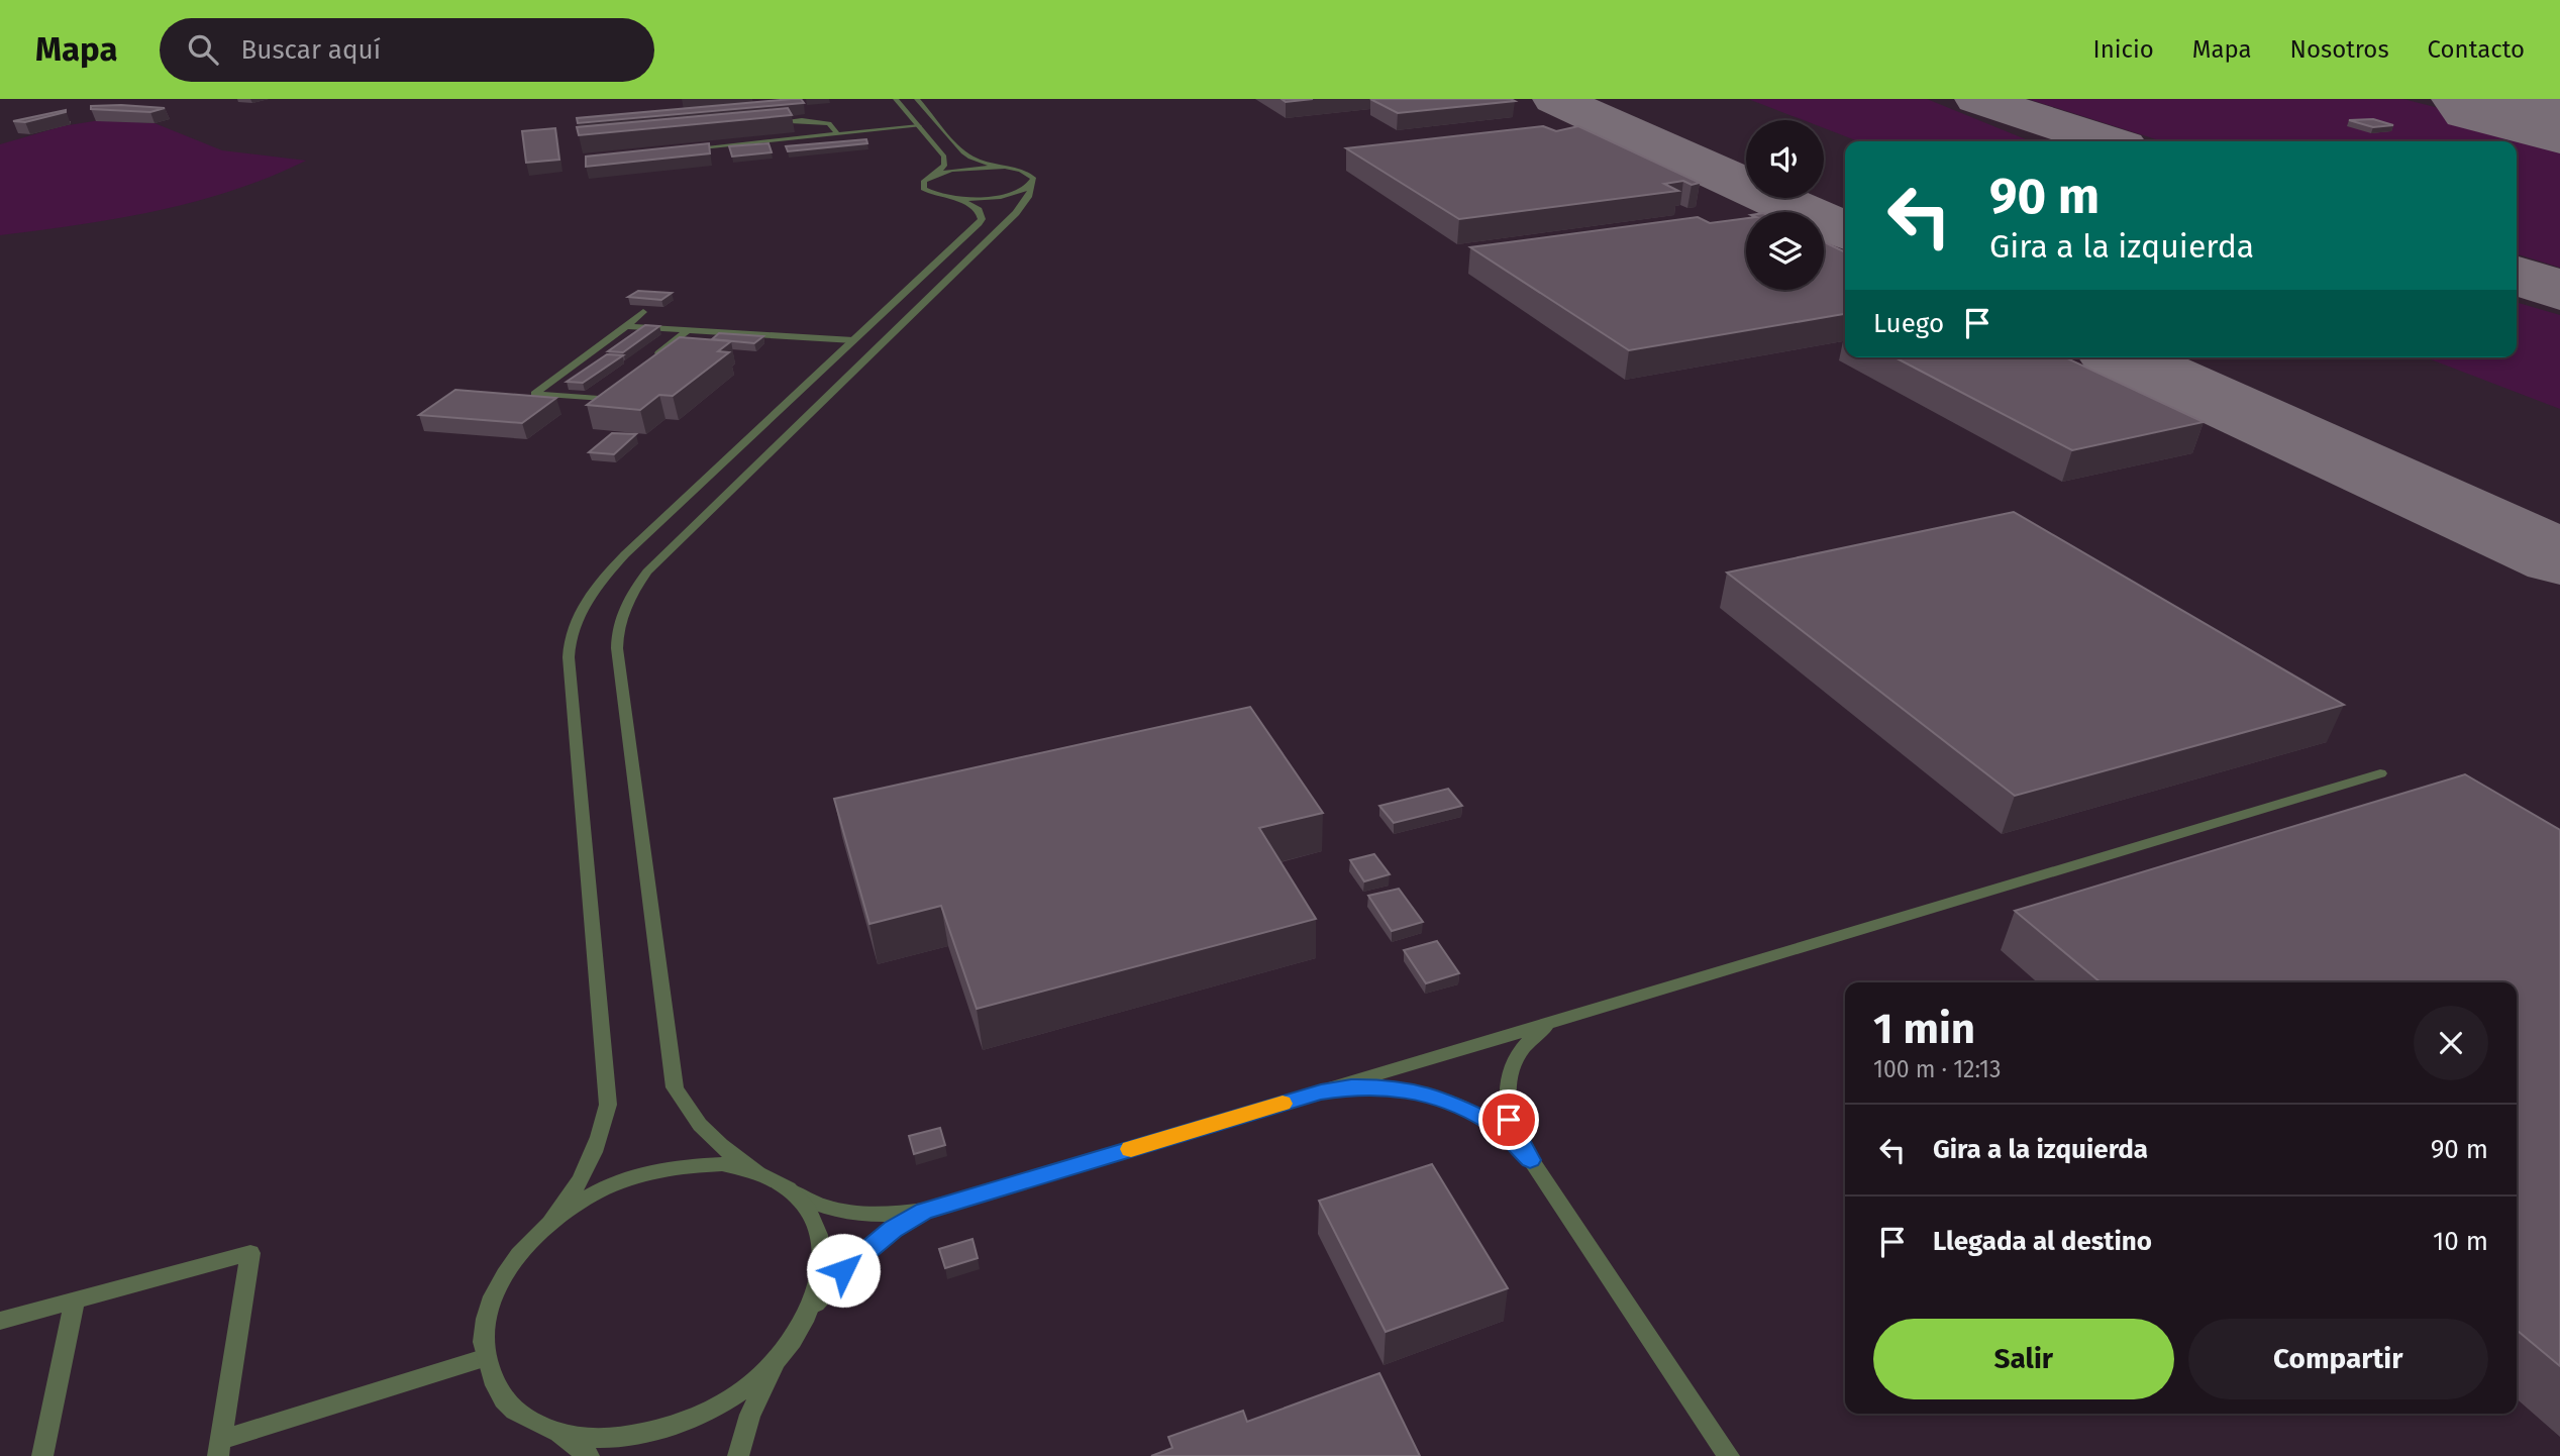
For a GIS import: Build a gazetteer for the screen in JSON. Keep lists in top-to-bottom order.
{
  "page": {
    "header": "Mapa",
    "search": "Buscar aquí",
    "nav": [
      "Inicio",
      "Mapa",
      "Nosotros",
      "Contacto"
    ],
    "turn": ["90 m", "Gira a la izquierda"],
    "then": "Luego",
    "heading": ["1 min", "100 m · 12:13"],
    "list": [
      {
        "name": "Gira a la izquierda",
        "value": "90 m"
      },
      {
        "name": "Llegada al destino",
        "value": "10 m"
      }
    ],
    "buttons": ["Salir", "Compartir"]
  }
}
